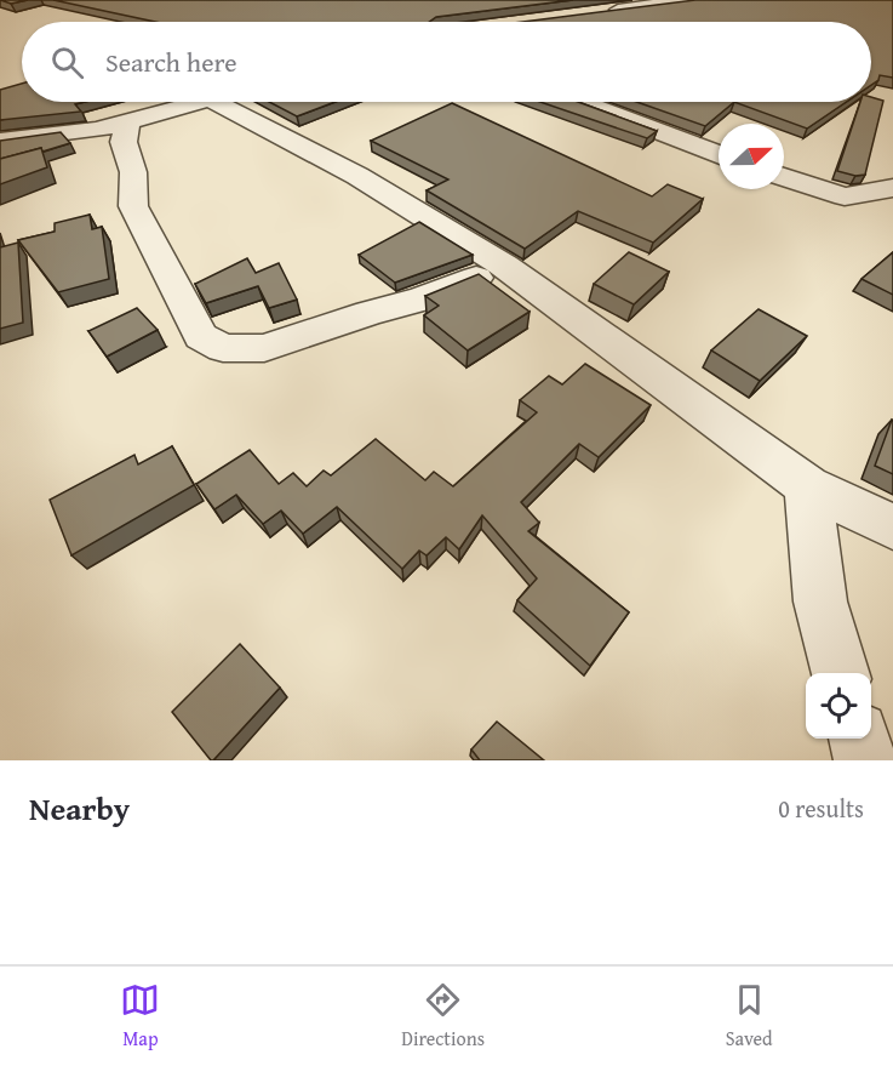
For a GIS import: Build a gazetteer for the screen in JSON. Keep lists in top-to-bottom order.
{
  "north": "right",
  "page": {
    "search": "Search here",
    "heading": ["Nearby", "0 results"],
    "nav": ["Map", "Directions", "Saved"]
  }
}
